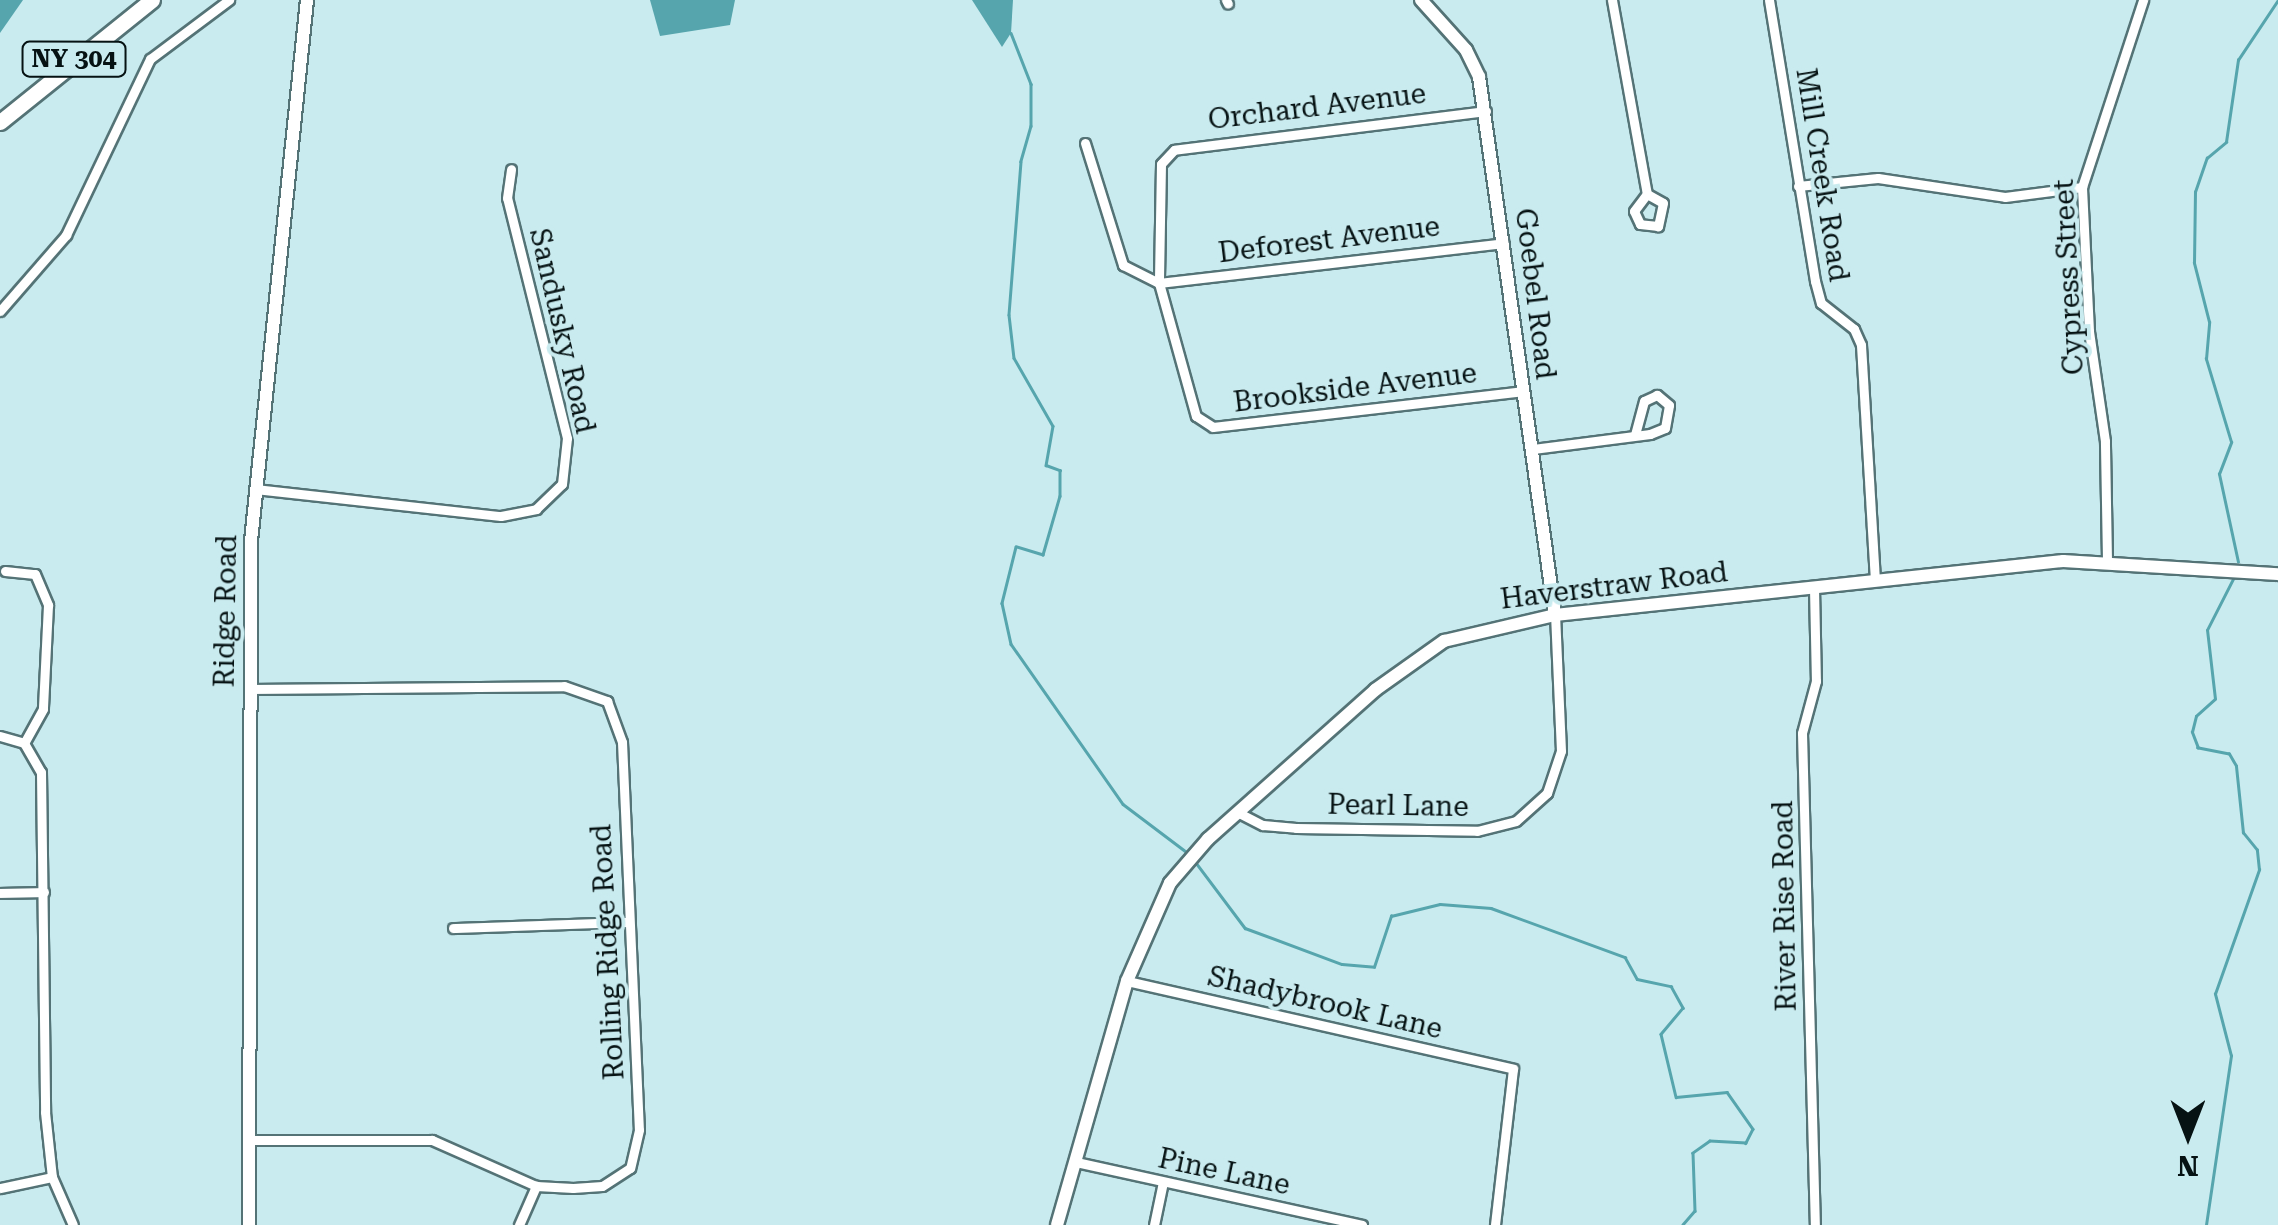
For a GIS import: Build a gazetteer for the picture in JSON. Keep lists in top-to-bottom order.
{
  "streets": {
    "main road": ["NY 304"],
    "street": [
      "Orchard Avenue",
      "Mill Creek Road",
      "Deforest Avenue",
      "Cypress Street",
      "Goebel Road",
      "Sandusky Road",
      "Brookside Avenue",
      "Haverstraw Road",
      "Ridge Road",
      "Pearl Lane",
      "River Rise Road",
      "Rolling Ridge Road",
      "Shadybrook Lane",
      "Pine Lane"
    ]
  },
  "crossings": [
    ["Orchard Avenue", "Deforest Avenue"],
    ["Orchard Avenue", "Goebel Road"],
    ["Orchard Avenue", "Brookside Avenue"],
    ["Mill Creek Road", "Haverstraw Road"],
    ["Deforest Avenue", "Goebel Road"],
    ["Deforest Avenue", "Brookside Avenue"],
    ["Cypress Street", "Haverstraw Road"],
    ["Goebel Road", "Brookside Avenue"],
    ["Goebel Road", "Haverstraw Road"],
    ["Goebel Road", "Pearl Lane"],
    ["Sandusky Road", "Ridge Road"],
    ["Haverstraw Road", "Pearl Lane"],
    ["Haverstraw Road", "River Rise Road"],
    ["Haverstraw Road", "Shadybrook Lane"],
    ["Haverstraw Road", "Pine Lane"],
    ["Ridge Road", "Rolling Ridge Road"]
  ],
  "north": "bottom"
}
